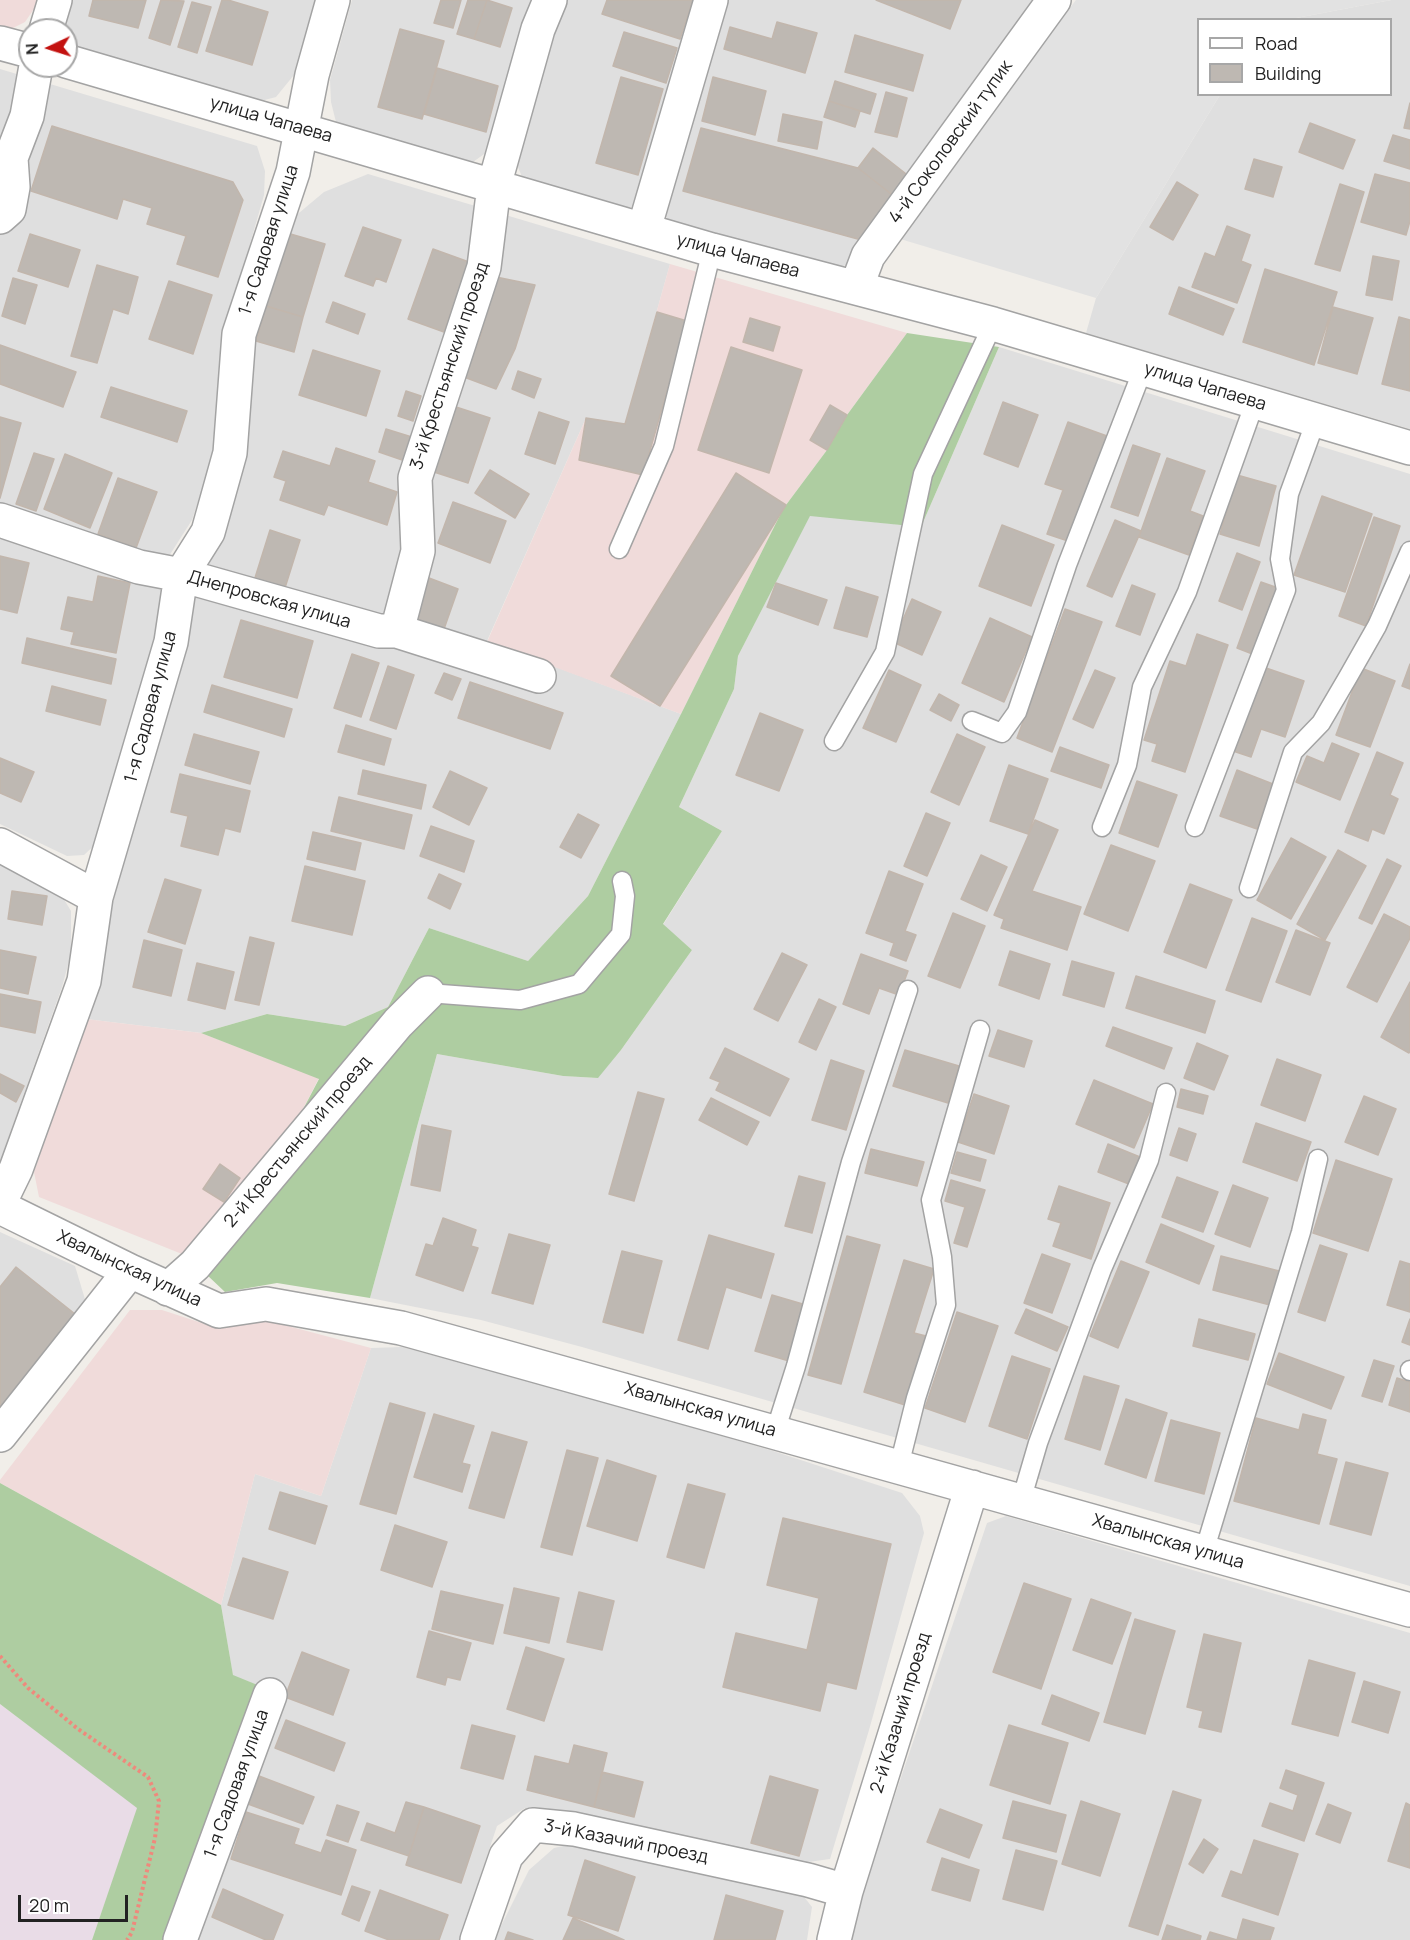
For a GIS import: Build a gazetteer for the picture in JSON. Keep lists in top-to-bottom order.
{
  "streets": {
    "street": [
      "улица Чапаева",
      "4-й Соколовский тупик",
      "1-я Садовая улица",
      "3-й Крестьянский проезд",
      "Днепровская улица",
      "2-й Крестьянский проезд",
      "Хвалынская улица",
      "2-й Казачий проезд",
      "3-й Казачий проезд"
    ]
  },
  "crossings": [
    ["улица Чапаева", "4-й Соколовский тупик"],
    ["улица Чапаева", "1-я Садовая улица"],
    ["улица Чапаева", "3-й Крестьянский проезд"],
    ["1-я Садовая улица", "Днепровская улица"],
    ["3-й Крестьянский проезд", "Днепровская улица"],
    ["2-й Крестьянский проезд", "Хвалынская улица"],
    ["Хвалынская улица", "2-й Казачий проезд"],
    ["2-й Казачий проезд", "3-й Казачий проезд"]
  ],
  "legend": ["Road", "Building"],
  "scale_bar": "20 m",
  "north": "left"
}
